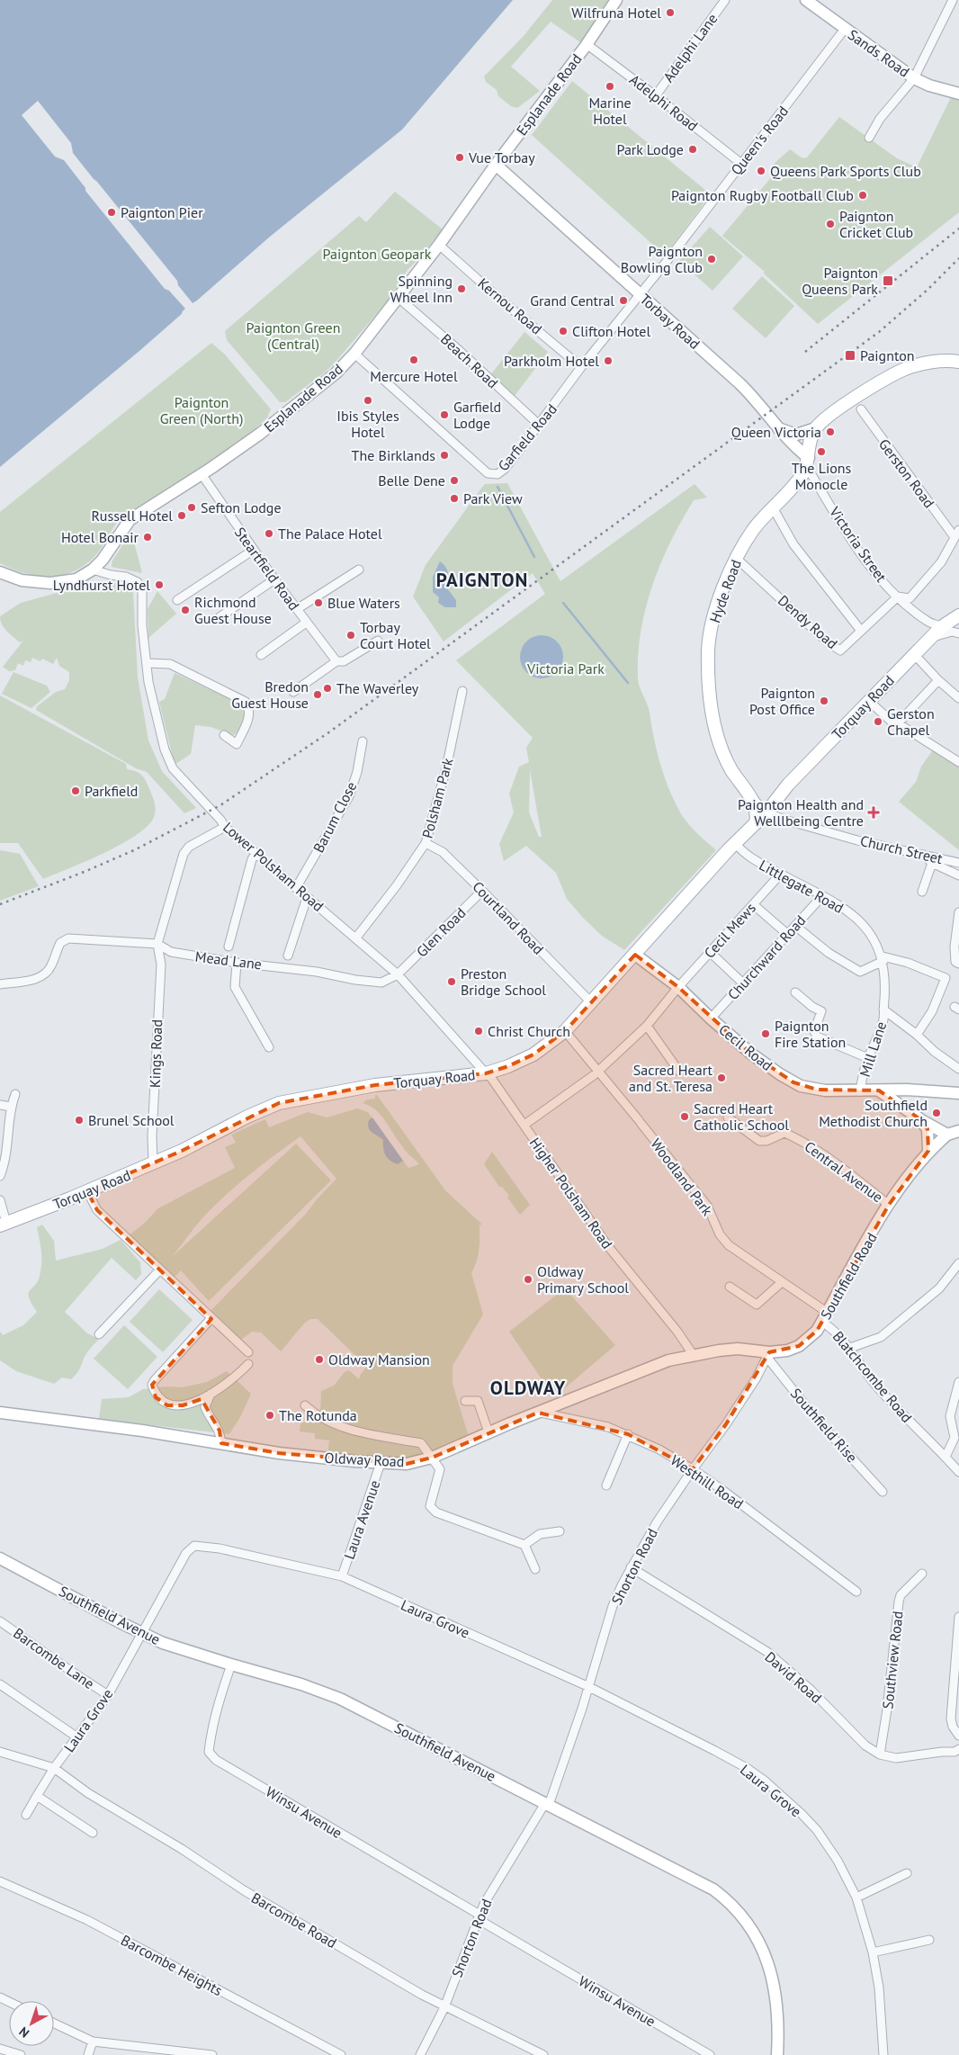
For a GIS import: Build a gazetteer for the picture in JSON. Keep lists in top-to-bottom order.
{
  "streets": {
    "main road": ["Hyde Road", "Torquay Road"],
    "street": [
      "Adelphi Lane",
      "Sands Road",
      "Esplanade Road",
      "Adelphi Road",
      "Queen's Road",
      "Kernou Road",
      "Torbay Road",
      "Beach Road",
      "Garfield Road",
      "Gerston Road",
      "Victoria Street",
      "Steartfield Road",
      "Dendy Road",
      "Polsham Park",
      "Barum Close",
      "Church Street",
      "Lower Polsham Road",
      "Littlegate Road",
      "Courtland Road",
      "Cecil Mews",
      "Glen Road",
      "Churchward Road",
      "Mead Lane",
      "Cecil Road",
      "Mill Lane",
      "Kings Road",
      "Central Avenue",
      "Woodland Park",
      "Higher Polsham Road",
      "Southfield Road",
      "Blatchcombe Road",
      "Southfield Rise",
      "Oldway Road",
      "Westhill Road",
      "Laura Avenue",
      "Shorton Road",
      "Southfield Avenue",
      "Laura Grove",
      "Barcombe Lane",
      "Southview Road",
      "David Road",
      "Winsu Avenue",
      "Barcombe Road",
      "Barcombe Heights"
    ]
  },
  "crossings": [
    ["Adelphi Lane", "Adelphi Road"],
    ["Sands Road", "Queen's Road"],
    ["Esplanade Road", "Adelphi Road"],
    ["Esplanade Road", "Kernou Road"],
    ["Esplanade Road", "Torbay Road"],
    ["Esplanade Road", "Beach Road"],
    ["Esplanade Road", "Garfield Road"],
    ["Esplanade Road", "Steartfield Road"],
    ["Esplanade Road", "Lower Polsham Road"],
    ["Adelphi Road", "Queen's Road"],
    ["Queen's Road", "Torbay Road"],
    ["Queen's Road", "Garfield Road"],
    ["Kernou Road", "Garfield Road"],
    ["Torbay Road", "Garfield Road"],
    ["Torbay Road", "Victoria Street"],
    ["Torbay Road", "Hyde Road"],
    ["Beach Road", "Garfield Road"],
    ["Victoria Street", "Hyde Road"],
    ["Victoria Street", "Dendy Road"],
    ["Victoria Street", "Torquay Road"],
    ["Hyde Road", "Dendy Road"],
    ["Hyde Road", "Torquay Road"],
    ["Hyde Road", "Church Street"],
    ["Torquay Road", "Church Street"],
    ["Torquay Road", "Lower Polsham Road"],
    ["Torquay Road", "Littlegate Road"],
    ["Torquay Road", "Courtland Road"],
    ["Torquay Road", "Cecil Road"],
    ["Torquay Road", "Kings Road"],
    ["Torquay Road", "Woodland Park"],
    ["Torquay Road", "Higher Polsham Road"],
    ["Polsham Park", "Lower Polsham Road"],
    ["Polsham Park", "Courtland Road"],
    ["Barum Close", "Lower Polsham Road"],
    ["Lower Polsham Road", "Glen Road"],
    ["Lower Polsham Road", "Mead Lane"],
    ["Lower Polsham Road", "Higher Polsham Road"],
    ["Littlegate Road", "Cecil Mews"],
    ["Littlegate Road", "Churchward Road"],
    ["Littlegate Road", "Mill Lane"],
    ["Courtland Road", "Glen Road"],
    ["Cecil Mews", "Cecil Road"],
    ["Cecil Mews", "Woodland Park"],
    ["Cecil Mews", "Higher Polsham Road"],
    ["Glen Road", "Mead Lane"],
    ["Churchward Road", "Cecil Road"],
    ["Mead Lane", "Kings Road"],
    ["Cecil Road", "Mill Lane"],
    ["Central Avenue", "Southfield Road"],
    ["Woodland Park", "Southfield Road"],
    ["Woodland Park", "Blatchcombe Road"],
    ["Higher Polsham Road", "Oldway Road"],
    ["Southfield Road", "Blatchcombe Road"],
    ["Southfield Road", "Southfield Rise"],
    ["Southfield Road", "Oldway Road"],
    ["Southfield Road", "Shorton Road"],
    ["Southfield Rise", "Shorton Road"],
    ["Oldway Road", "Westhill Road"],
    ["Oldway Road", "Laura Avenue"],
    ["Westhill Road", "Shorton Road"],
    ["Laura Avenue", "Laura Grove"],
    ["Shorton Road", "Southfield Avenue"],
    ["Shorton Road", "Laura Grove"],
    ["Shorton Road", "David Road"],
    ["Shorton Road", "Winsu Avenue"],
    ["Shorton Road", "Barcombe Road"],
    ["Southfield Avenue", "Laura Grove"],
    ["Southfield Avenue", "Winsu Avenue"],
    ["Laura Grove", "Barcombe Lane"],
    ["Laura Grove", "Barcombe Road"],
    ["Southview Road", "David Road"]
  ],
  "districts": ["PAIGNTON", "OLDWAY"],
  "parks": [
    "Paignton Geopark",
    "Paignton Green (Central)",
    "Paignton Green (North)",
    "Victoria Park"
  ],
  "places": {
    "other": [
      "Wilfruna Hotel",
      "Marine Hotel",
      "Park Lodge",
      "Vue Torbay",
      "Queens Park Sports Club",
      "Paignton Rugby Football Club",
      "Paignton Pier",
      "Paignton Cricket Club",
      "Paignton Bowling Club",
      "Spinning Wheel Inn",
      "Grand Central",
      "Clifton Hotel",
      "Mercure Hotel",
      "Parkholm Hotel",
      "Ibis Styles Hotel",
      "Garfield Lodge",
      "Queen Victoria",
      "The Lions Monocle",
      "The Birklands",
      "Belle Dene",
      "Park View",
      "Sefton Lodge",
      "Russell Hotel",
      "The Palace Hotel",
      "Hotel Bonair",
      "Lyndhurst Hotel",
      "Blue Waters",
      "Richmond Guest House",
      "Torbay Court Hotel",
      "The Waverley",
      "Bredon Guest House",
      "Paignton Post Office",
      "Gerston Chapel",
      "Parkfield",
      "Preston Bridge School",
      "Christ Church",
      "Paignton Fire Station",
      "Sacred Heart and St. Teresa",
      "Southfield Methodist Church",
      "Sacred Heart Catholic School",
      "Brunel School",
      "Oldway Primary School",
      "Oldway Mansion",
      "The Rotunda"
    ],
    "transit": ["Paignton Queens Park", "Paignton"],
    "health": ["Paignton Health and Welllbeing Centre"]
  },
  "north": "bottom left"
}
